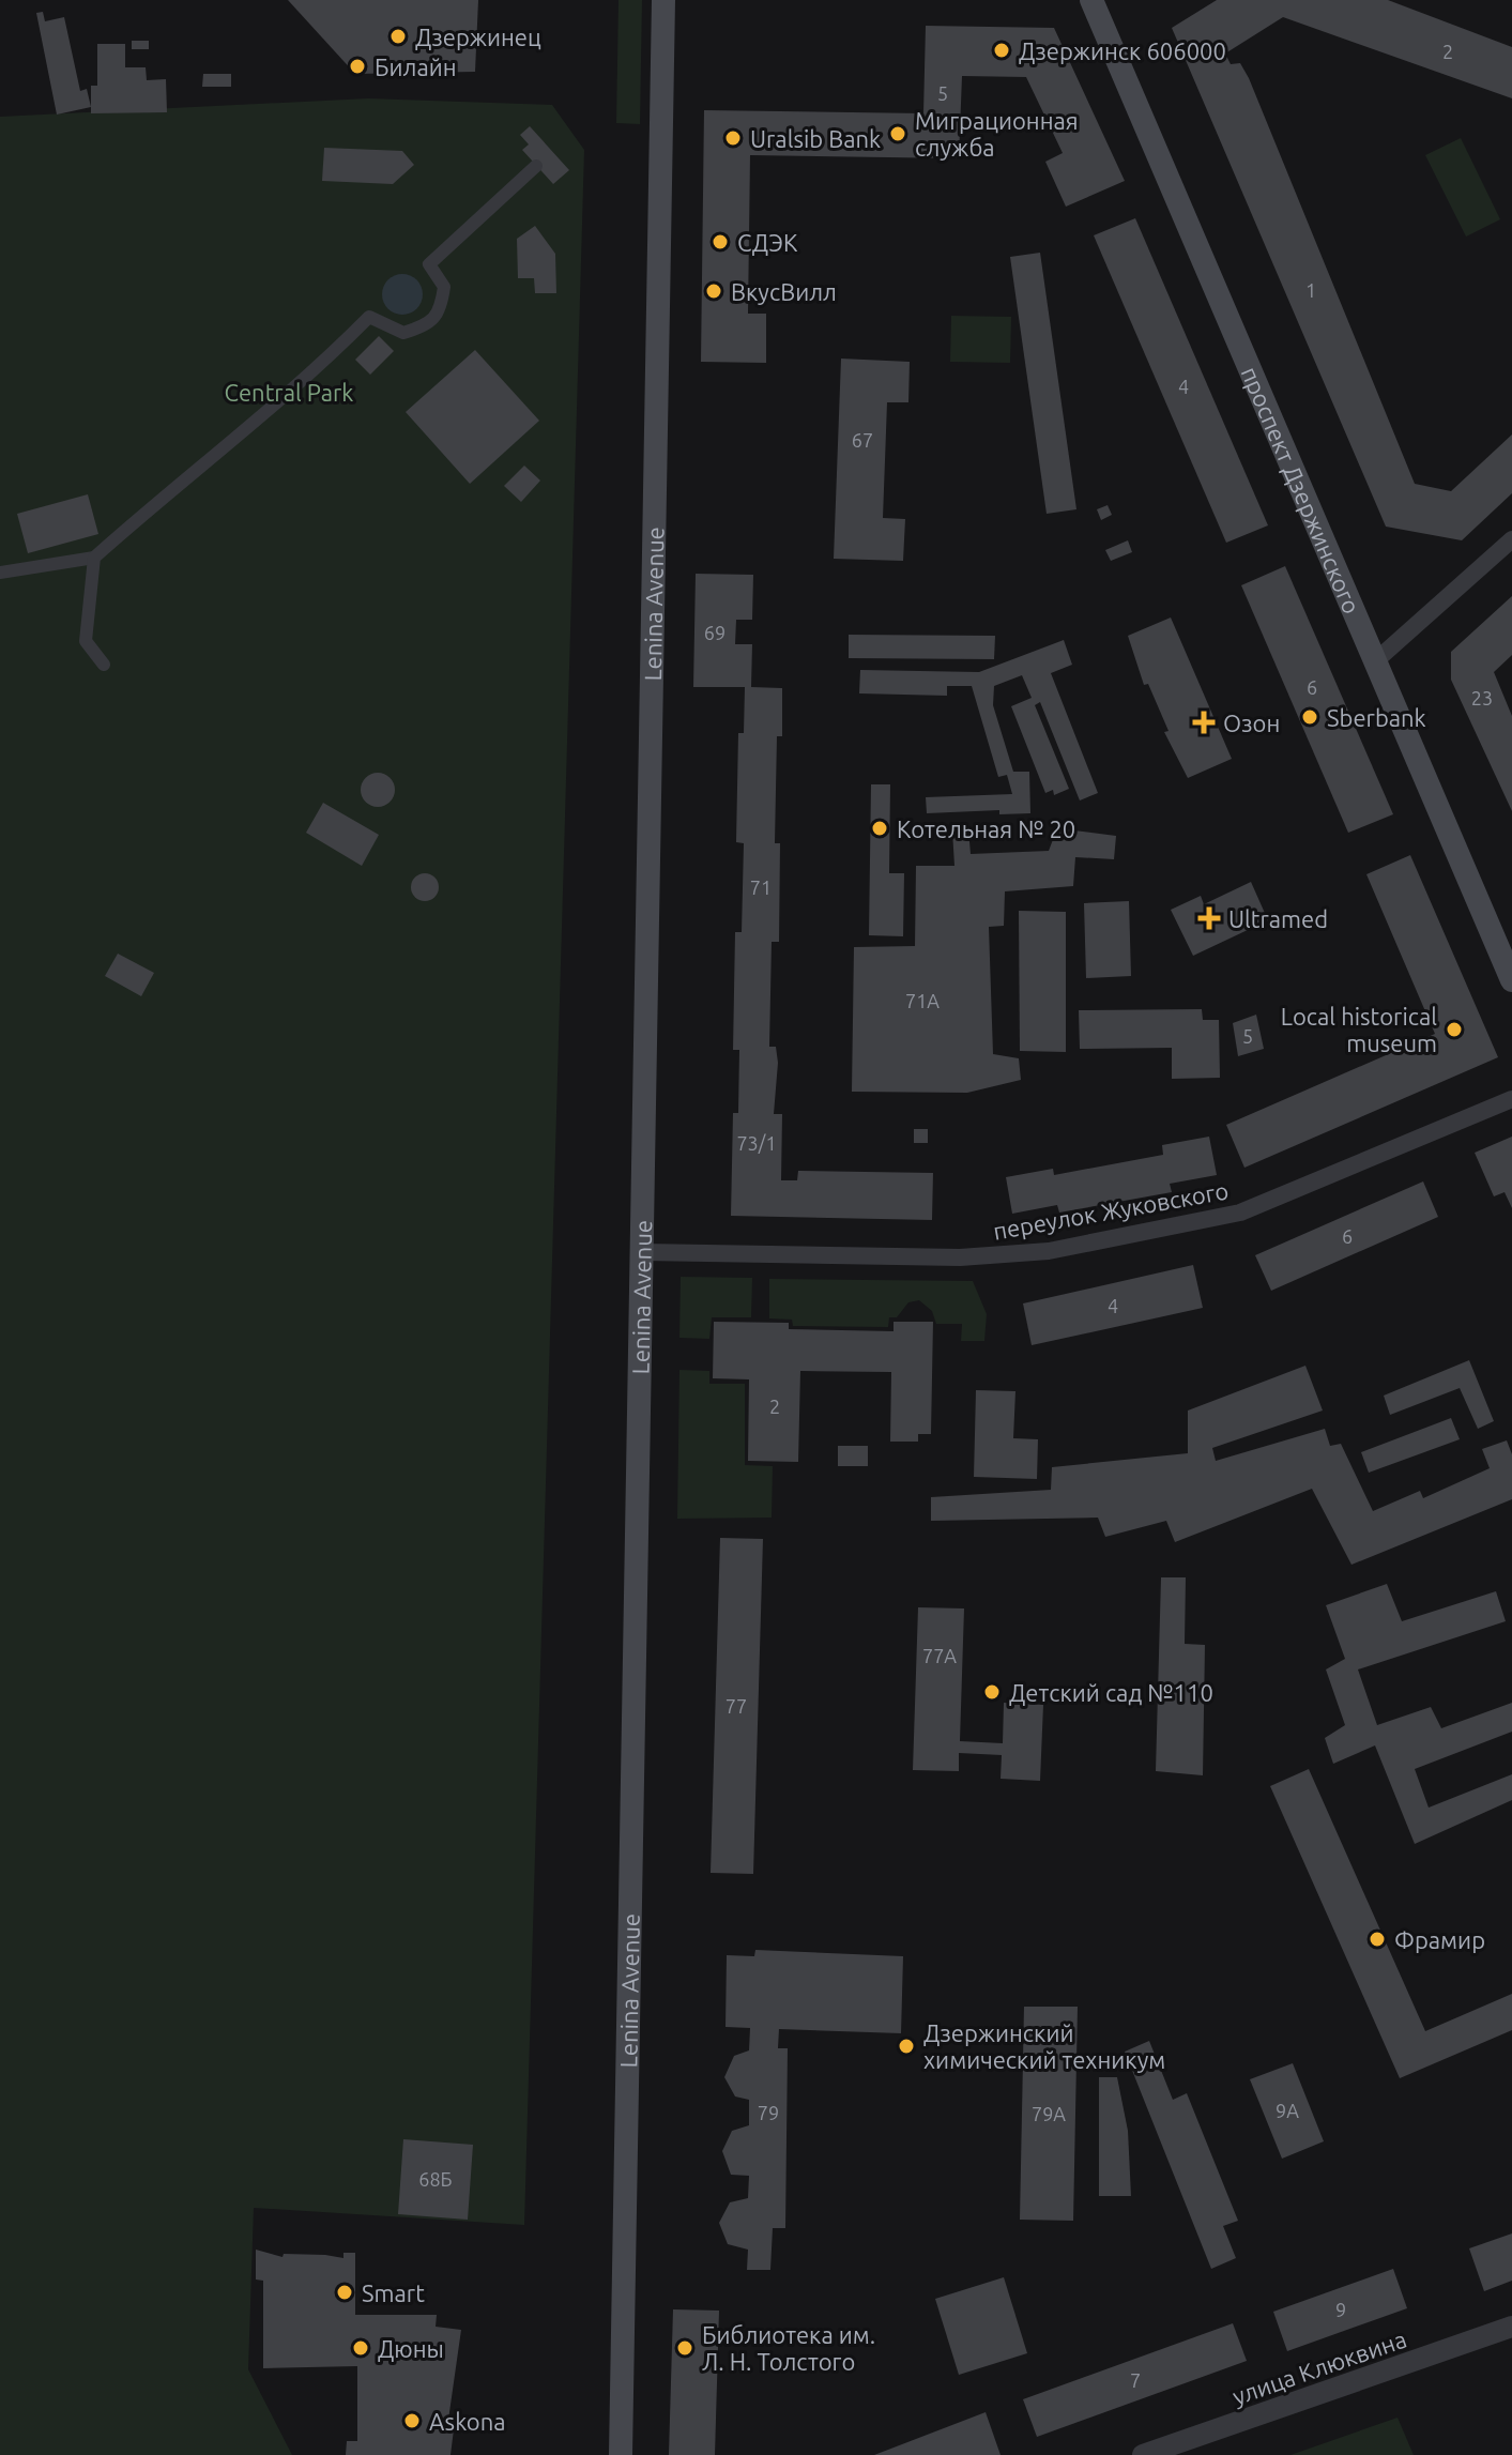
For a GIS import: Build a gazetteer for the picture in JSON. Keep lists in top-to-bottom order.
{
  "streets": {
    "main road": ["проспект Дзержинского", "Lenina Avenue"],
    "street": ["переулок Жуковского", "улица Клюквина"]
  },
  "crossings": [
    ["Lenina Avenue", "переулок Жуковского"]
  ],
  "parks": ["Central Park"],
  "places": {
    "other": [
      "Дзержинец",
      "Дзержинск 606000",
      "Билайн",
      "Миграционная служба",
      "Uralsib Bank",
      "СДЭК",
      "ВкусВилл",
      "Sberbank",
      "Котельная № 20",
      "Local historical museum",
      "Детский сад №110",
      "Фрамир",
      "Дзержинский химический техникум",
      "Smart",
      "Дюны",
      "Библиотека им. Л. Н. Толстого",
      "Askona"
    ],
    "health": ["Озон", "Ultramed"]
  },
  "house_numbers": [
    "2",
    "5",
    "1",
    "4",
    "67",
    "69",
    "6",
    "23",
    "71",
    "71А",
    "5",
    "73/1",
    "6",
    "4",
    "2",
    "77А",
    "77",
    "9А",
    "79",
    "79А",
    "68Б",
    "9",
    "7"
  ]
}
